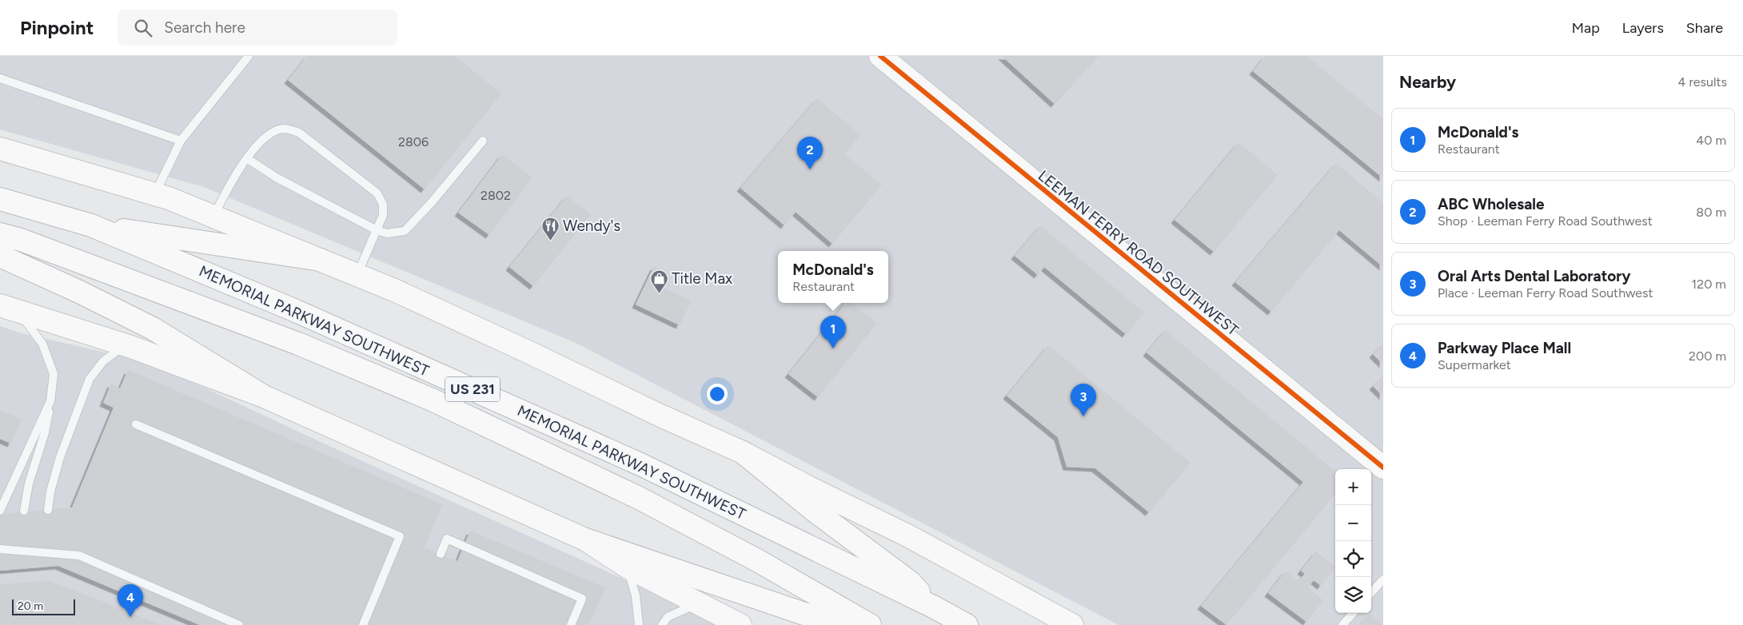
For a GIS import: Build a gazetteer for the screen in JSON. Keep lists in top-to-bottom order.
{
  "streets": {
    "main road": ["LEEMAN FERRY ROAD SOUTHWEST", "MEMORIAL PARKWAY SOUTHWEST", "US 231"]
  },
  "places": {
    "restaurant": ["Wendy's"],
    "shop": ["Title Max"]
  },
  "house_numbers": ["2806", "2802"],
  "scale_bar": "20 m",
  "page": {
    "header": "Pinpoint",
    "search": "Search here",
    "nav": ["Map", "Layers", "Share"],
    "heading": ["Nearby", "4 results"],
    "list": [
      {
        "mark": "1",
        "name": "McDonald's",
        "note": "Restaurant",
        "value": "40 m"
      },
      {
        "mark": "2",
        "name": "ABC Wholesale",
        "note": "Shop · Leeman Ferry Road Southwest",
        "value": "80 m"
      },
      {
        "mark": "3",
        "name": "Oral Arts Dental Laboratory",
        "note": "Place · Leeman Ferry Road Southwest",
        "value": "120 m"
      },
      {
        "mark": "4",
        "name": "Parkway Place Mall",
        "note": "Supermarket",
        "value": "200 m"
      }
    ],
    "pins": [
      "2",
      "1",
      "3",
      "4"
    ],
    "popup": ["McDonald's", "Restaurant"],
    "map_buttons": ["+", "−"],
    "scale": "20 m"
  }
}
